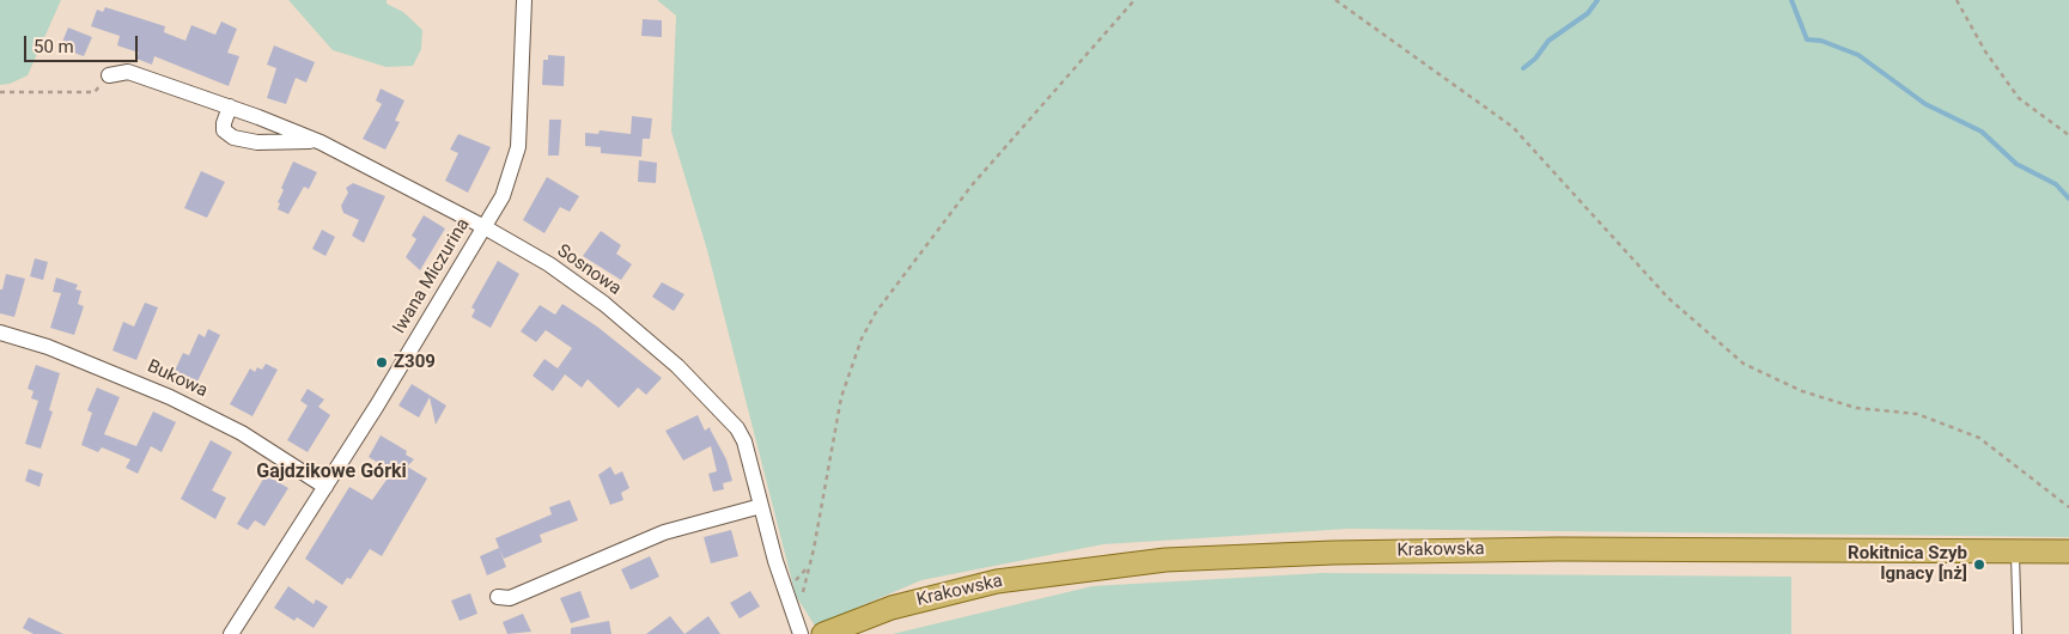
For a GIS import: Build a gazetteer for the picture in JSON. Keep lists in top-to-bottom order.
{
  "streets": {
    "main road": ["Krakowska"],
    "street": ["Sosnowa", "Iwana Miczurina", "Bukowa"]
  },
  "crossings": [
    ["Sosnowa", "Iwana Miczurina"],
    ["Iwana Miczurina", "Bukowa"]
  ],
  "districts": ["Gajdzikowe Górki"],
  "places": ["Z309", "Rokitnica Szyb Ignacy [nż]"],
  "scale_bar": "50 m"
}
